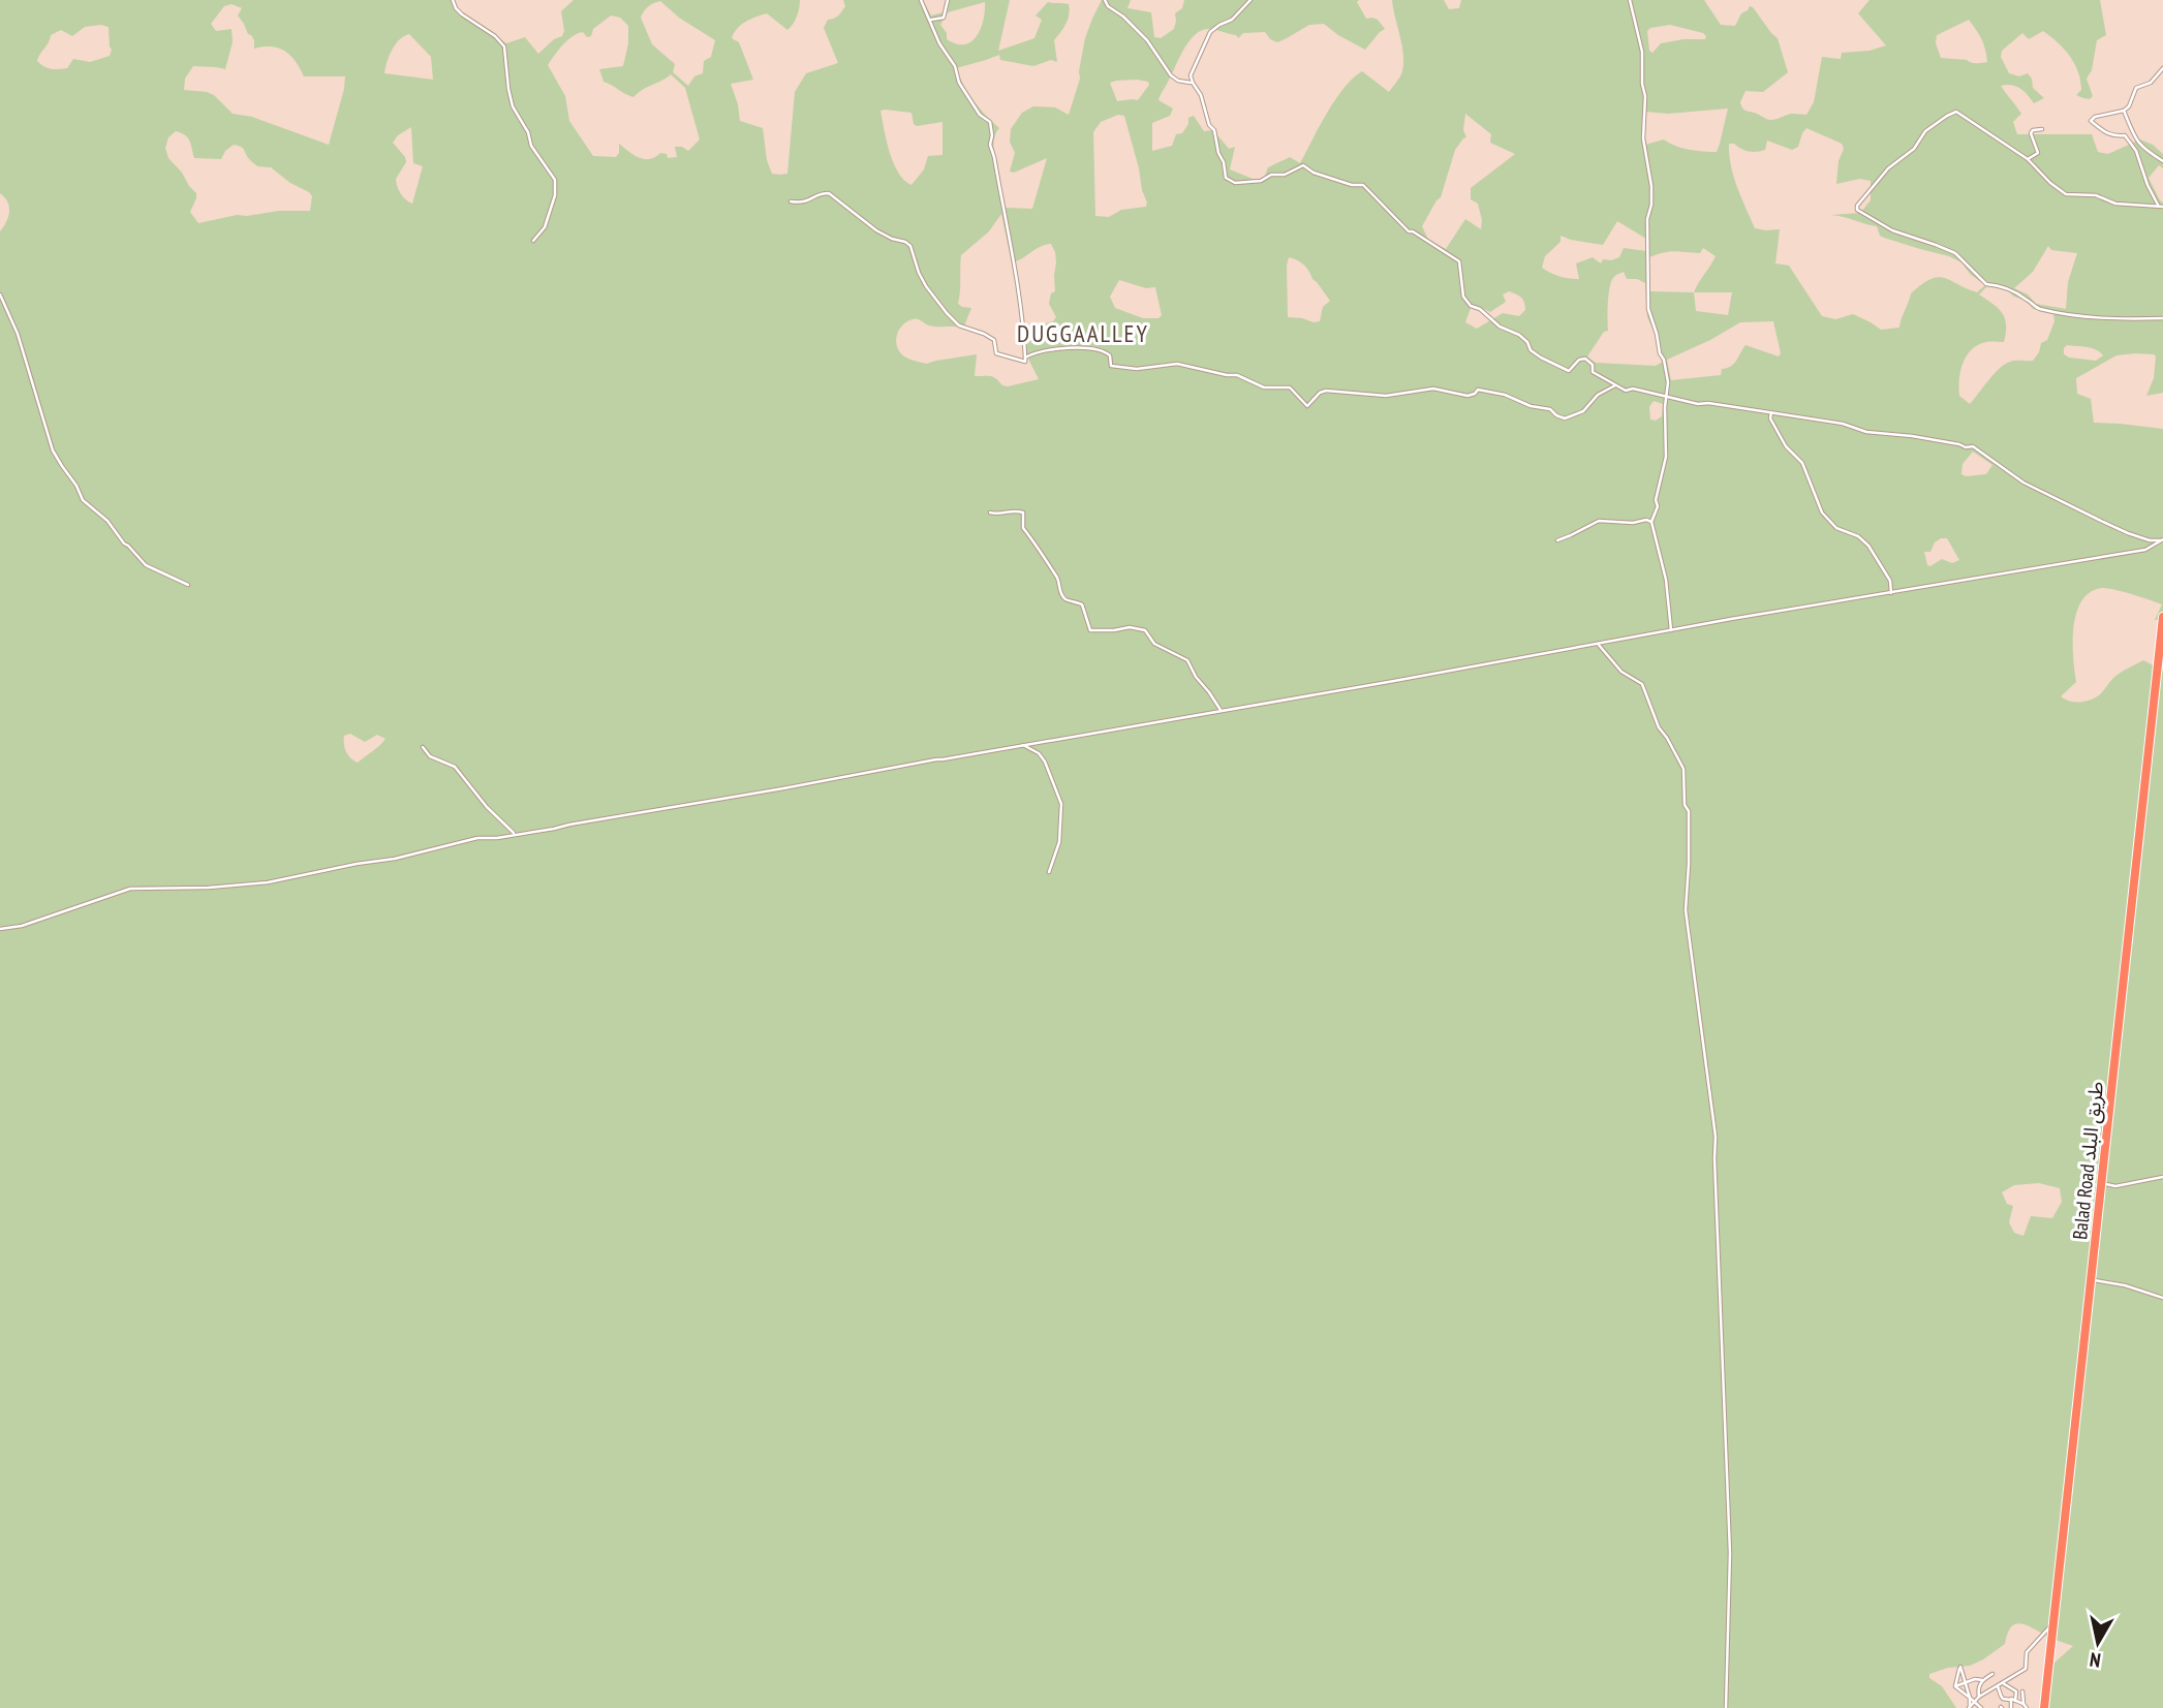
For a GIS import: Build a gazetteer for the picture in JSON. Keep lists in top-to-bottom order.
{
  "streets": {
    "highway": ["Balad Road طريق البلد"]
  },
  "districts": ["DUGGAALLEY"],
  "north": "bottom"
}
